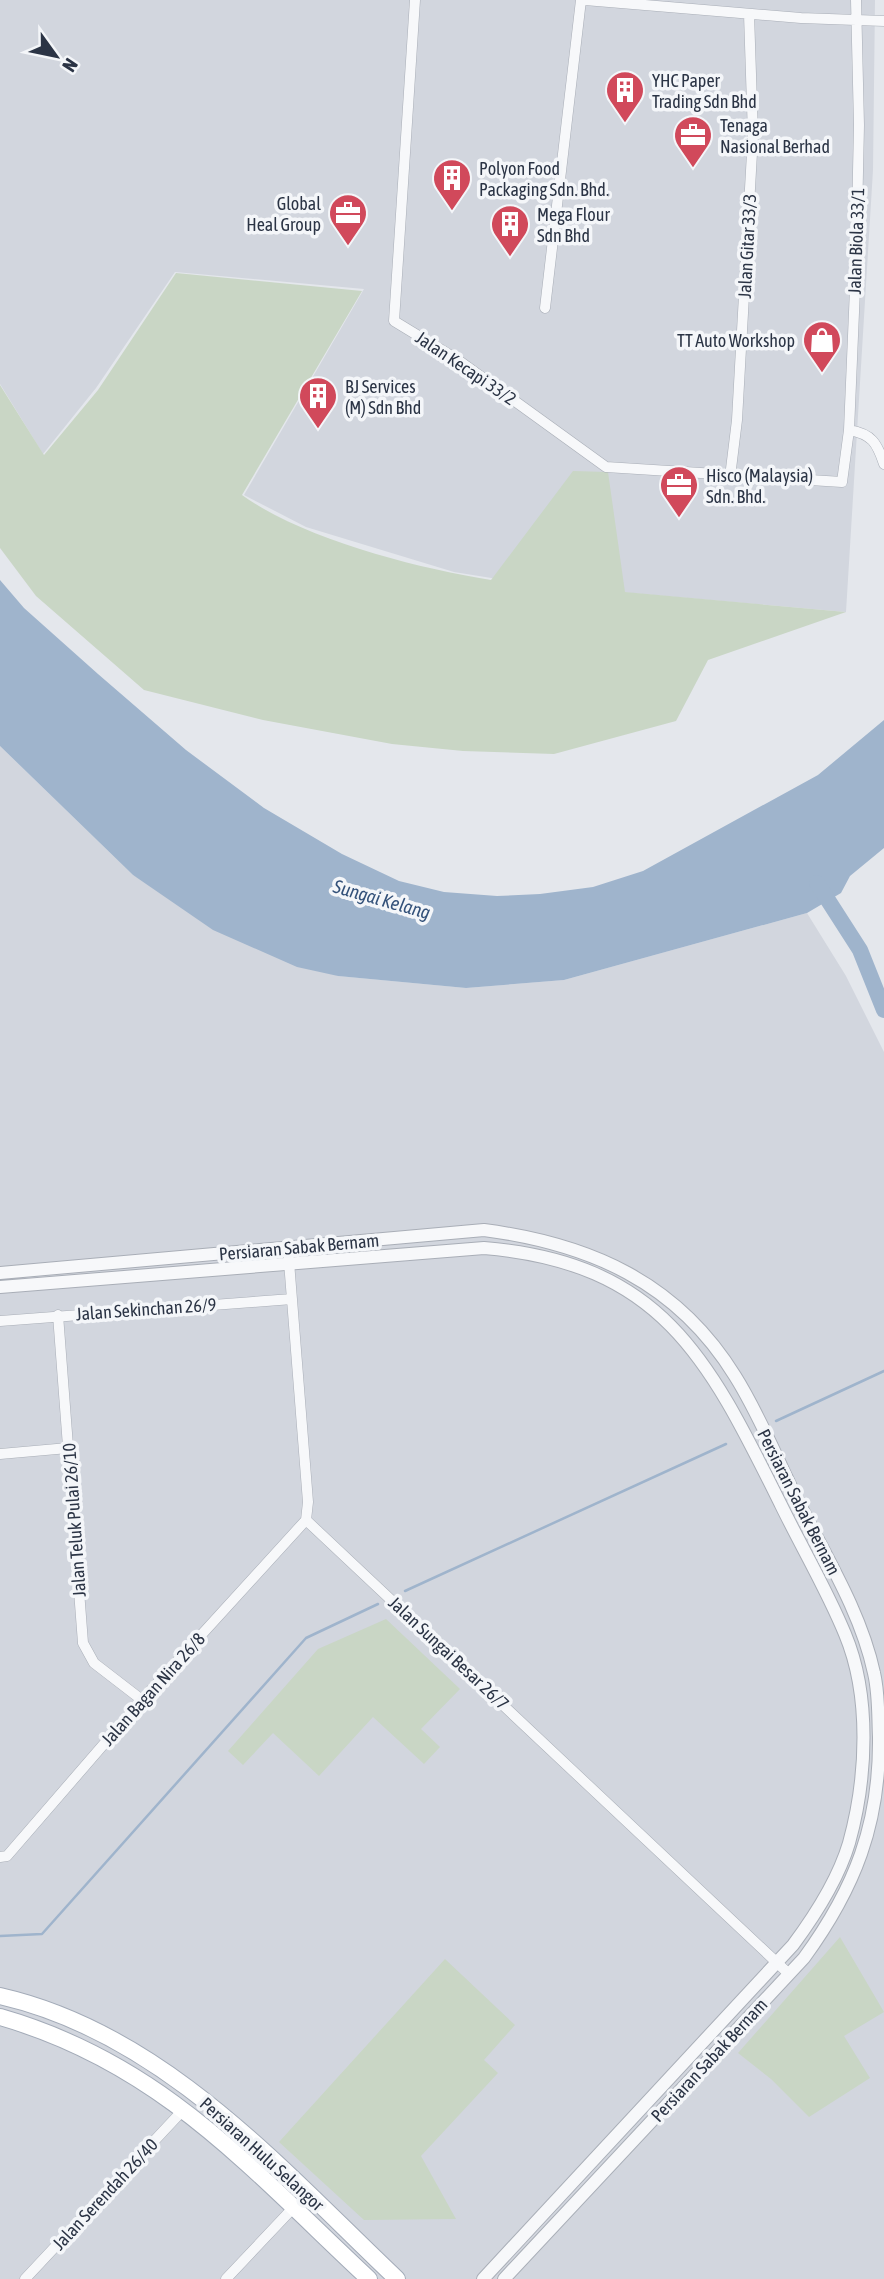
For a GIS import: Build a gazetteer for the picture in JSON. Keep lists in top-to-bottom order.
{
  "streets": {
    "main road": ["Persiaran Hulu Selangor"],
    "street": [
      "Jalan Biola 33/1",
      "Jalan Gitar 33/3",
      "Jalan Kecapi 33/2",
      "Persiaran Sabak Bernam",
      "Jalan Sekinchan 26/9",
      "Jalan Teluk Pulai 26/10",
      "Jalan Sungai Besar 26/7",
      "Jalan Bagan Nira 26/8",
      "Jalan Serendah 26/40"
    ]
  },
  "crossings": [
    ["Jalan Biola 33/1", "Jalan Kecapi 33/2"],
    ["Jalan Gitar 33/3", "Jalan Kecapi 33/2"],
    ["Persiaran Sabak Bernam", "Jalan Sungai Besar 26/7"],
    ["Jalan Sekinchan 26/9", "Jalan Teluk Pulai 26/10"],
    ["Jalan Teluk Pulai 26/10", "Jalan Bagan Nira 26/8"],
    ["Jalan Sungai Besar 26/7", "Jalan Bagan Nira 26/8"],
    ["Persiaran Hulu Selangor", "Jalan Serendah 26/40"]
  ],
  "water": ["Sungai Kelang"],
  "places": {
    "building": [
      "YHC Paper Trading Sdn Bhd",
      "Polyon Food Packaging Sdn. Bhd.",
      "Mega Flour Sdn Bhd",
      "BJ Services (M) Sdn Bhd"
    ],
    "office": ["Tenaga Nasional Berhad", "Global Heal Group", "Hisco (Malaysia) Sdn. Bhd."],
    "shop": ["TT Auto Workshop"]
  },
  "north": "bottom right"
}
